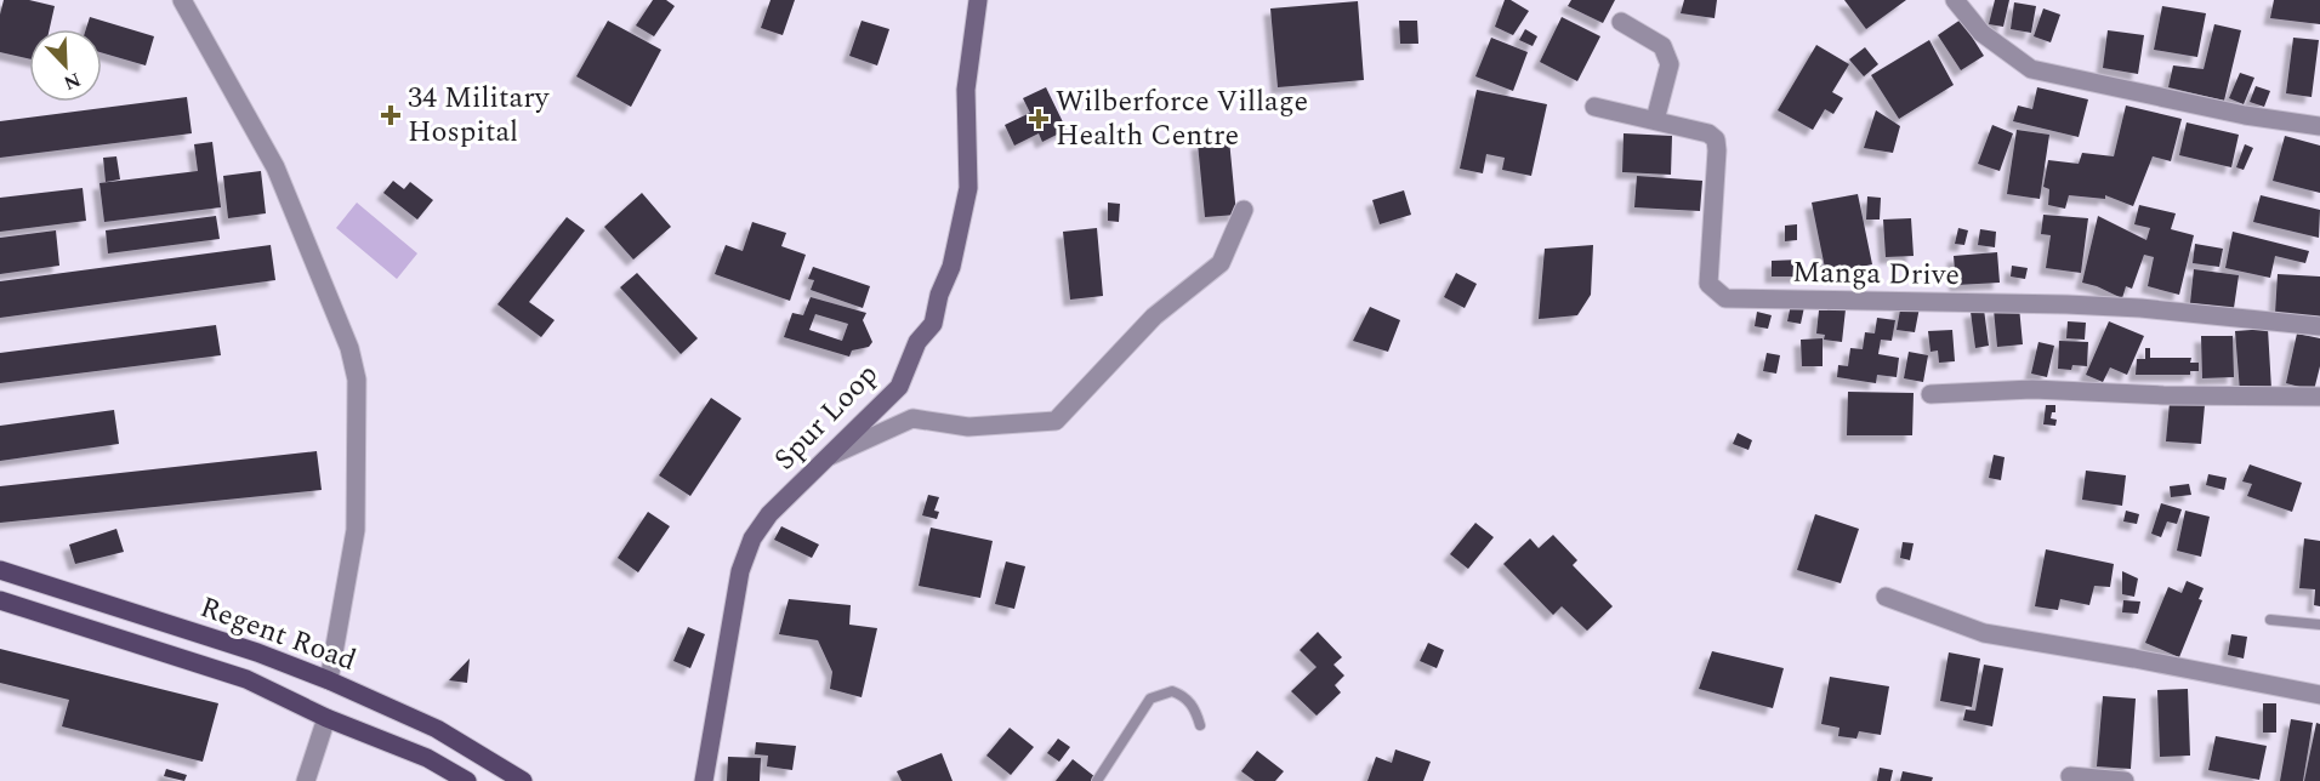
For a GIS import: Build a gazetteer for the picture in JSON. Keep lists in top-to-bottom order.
{
  "streets": {
    "main road": ["Regent Road"],
    "street": ["Manga Drive", "Spur Loop"]
  },
  "places": {
    "health": ["34 Military Hospital", "Wilberforce Village Health Centre"]
  },
  "north": "bottom right"
}
